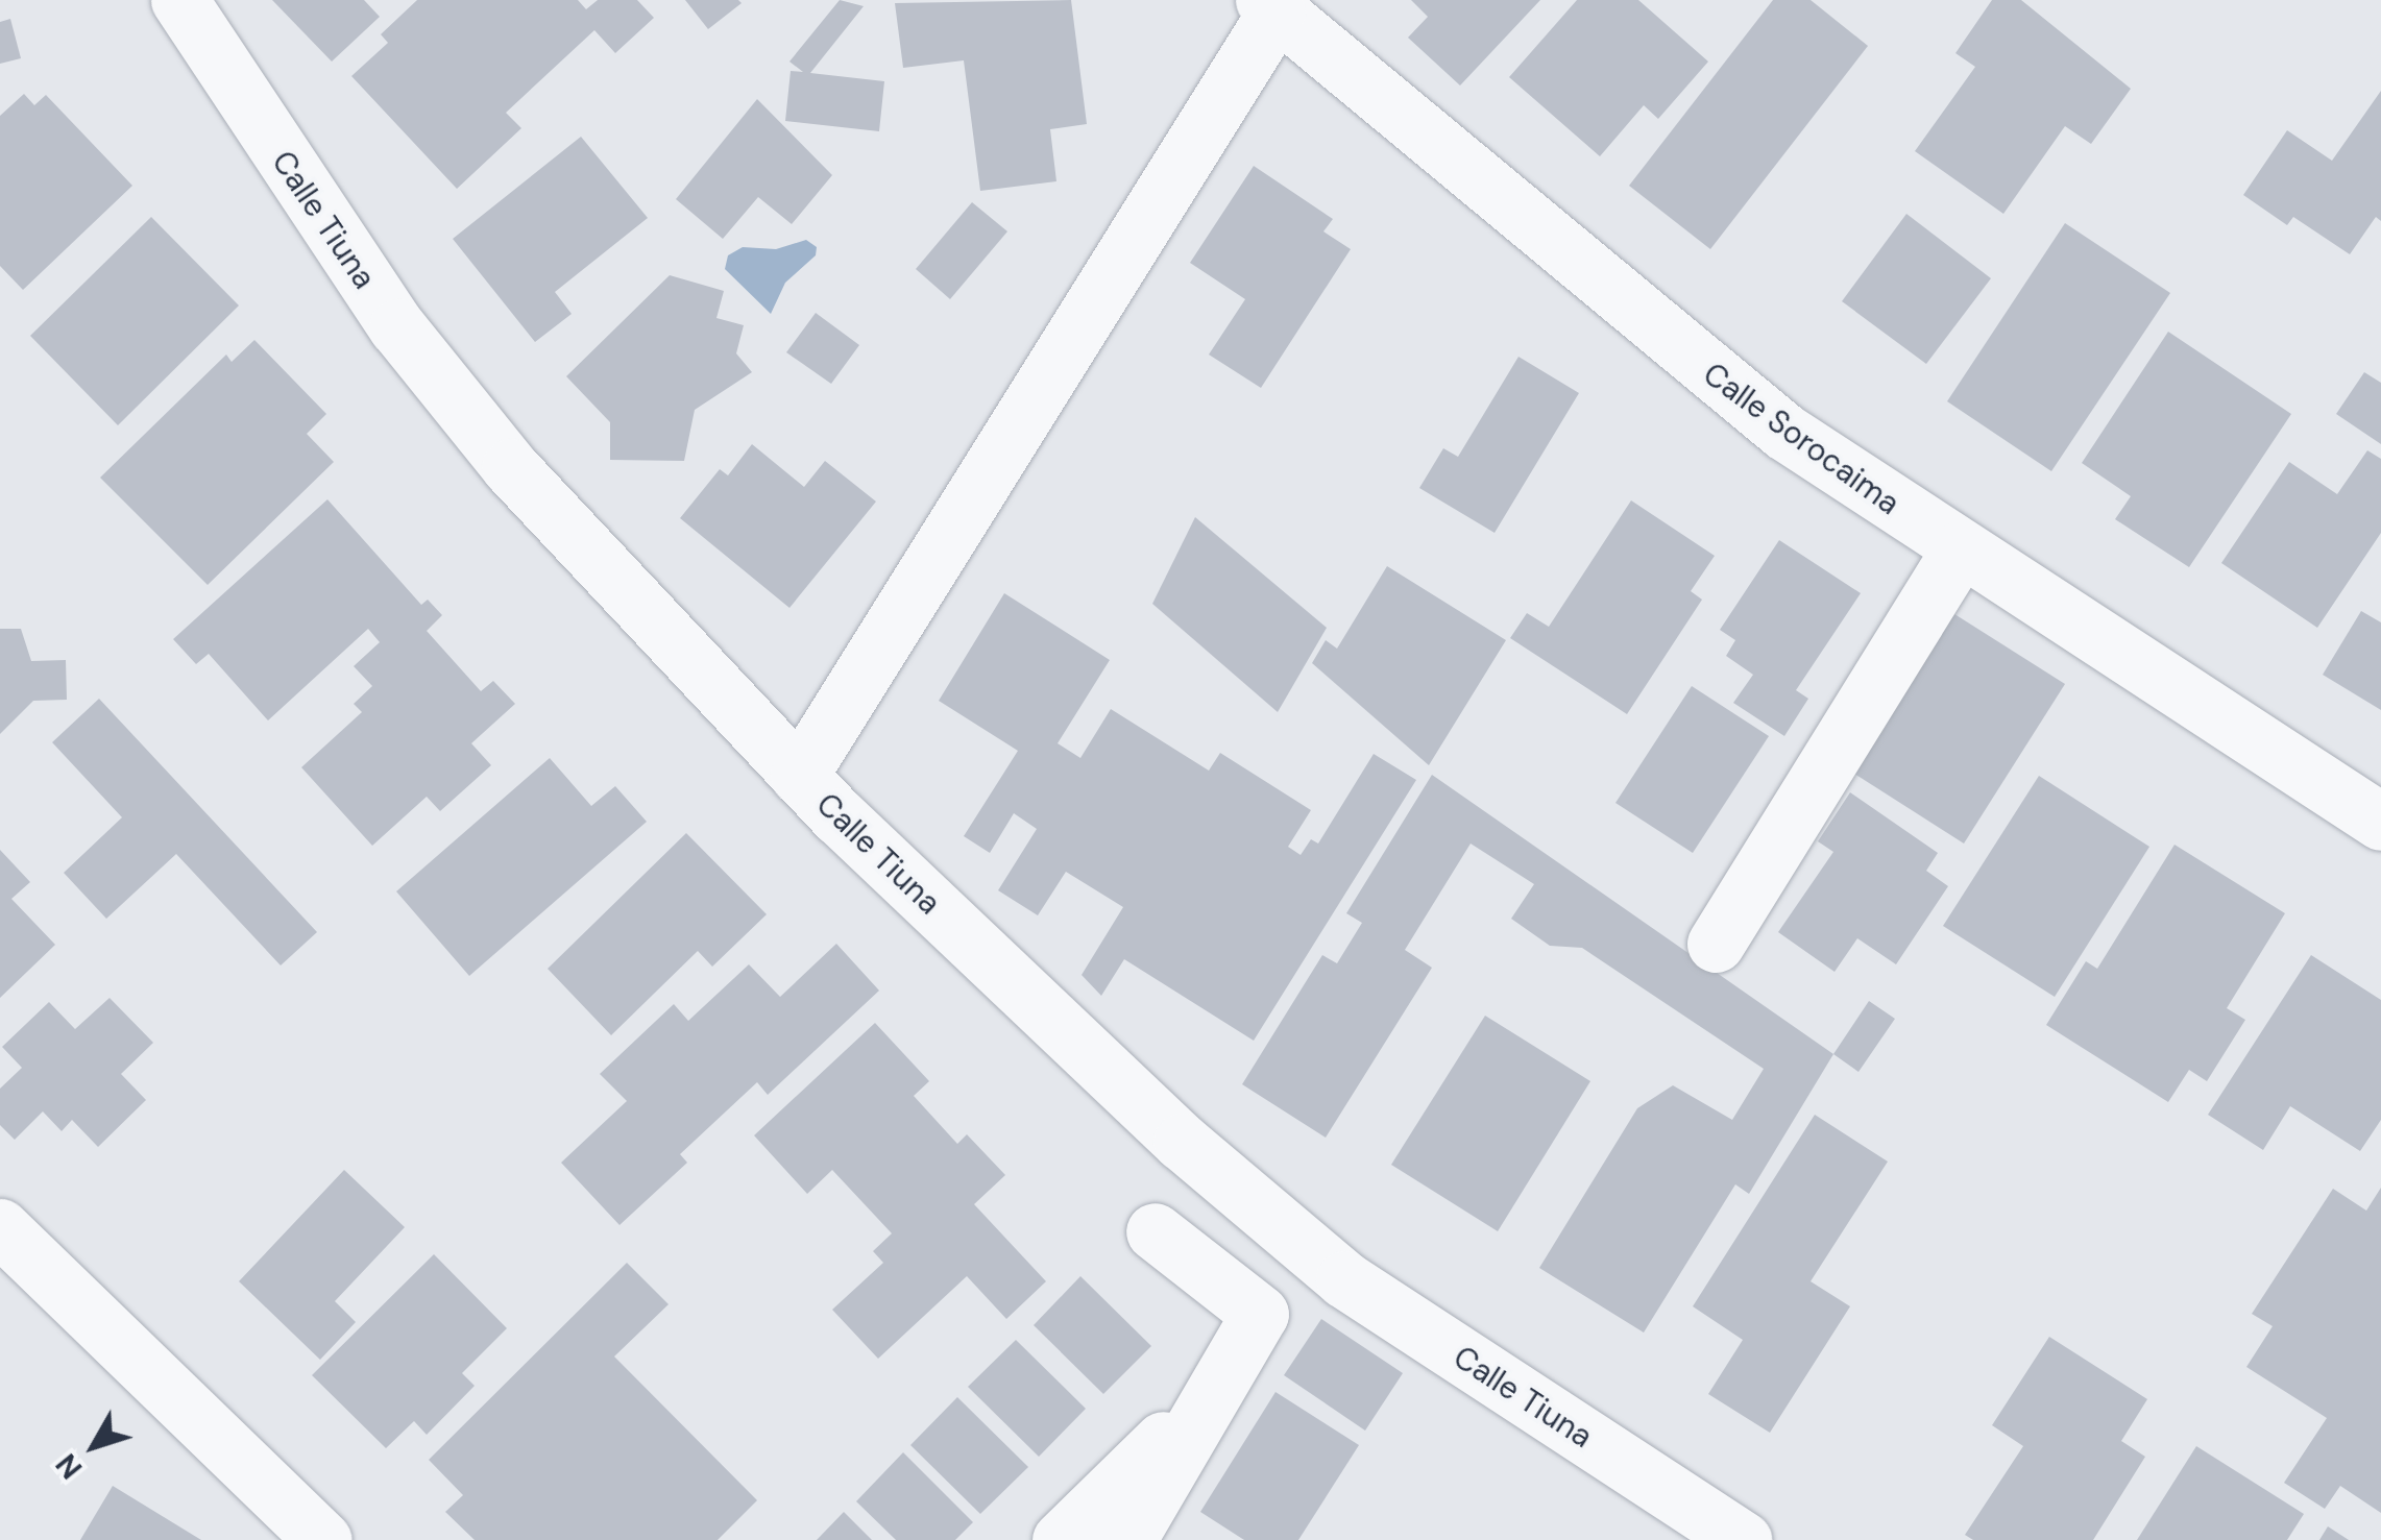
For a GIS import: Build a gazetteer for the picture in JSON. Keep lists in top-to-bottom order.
{
  "streets": {
    "street": ["Calle Tiuna", "Calle Sorocaima"]
  },
  "north": "bottom left"
}
